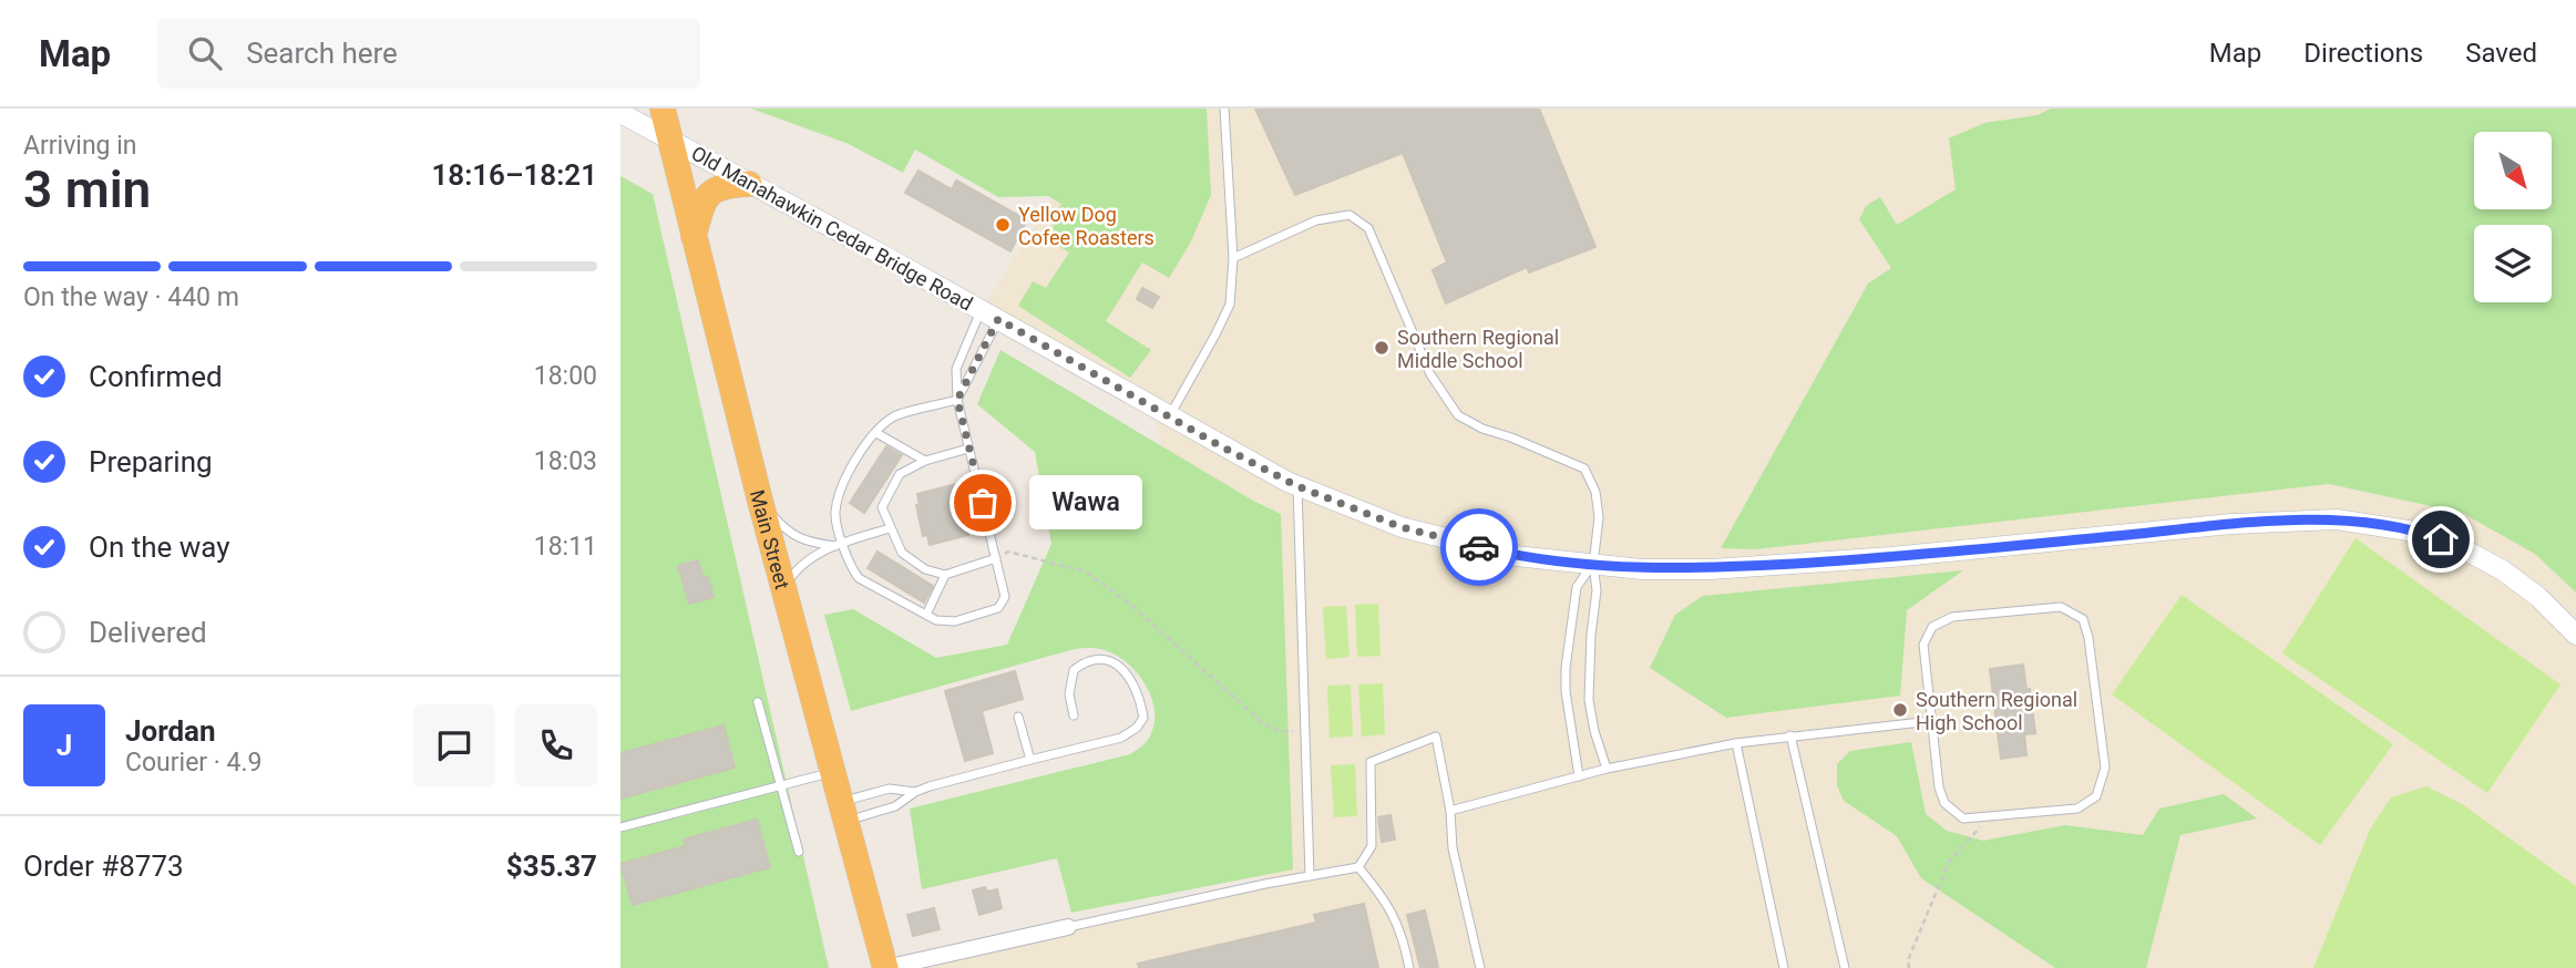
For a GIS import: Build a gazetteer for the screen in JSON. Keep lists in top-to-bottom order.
{
  "streets": {
    "highway": ["Main Street"],
    "street": ["Old Manahawkin Cedar Bridge Road"]
  },
  "crossings": [
    ["Old Manahawkin Cedar Bridge Road", "Main Street"]
  ],
  "places": [
    "Yellow Dog Cofee Roasters",
    "Southern Regional Middle School",
    "Wawa",
    "Southern Regional High School"
  ],
  "north": "bottom right",
  "page": {
    "header": "Map",
    "search": "Search here",
    "nav": ["Map", "Directions", "Saved"],
    "heading": ["3 min", "Arriving in", "18:16–18:21"],
    "panel": [
      "Jordan",
      "Courier · 4.9",
      "Order #8773",
      "$35.37"
    ],
    "bar": "On the way · 440 m",
    "list": [
      ["Confirmed", "18:00"],
      ["Preparing", "18:03"],
      ["On the way", "18:11"],
      "Delivered"
    ],
    "bubble": "Wawa",
    "round": "J"
  }
}
